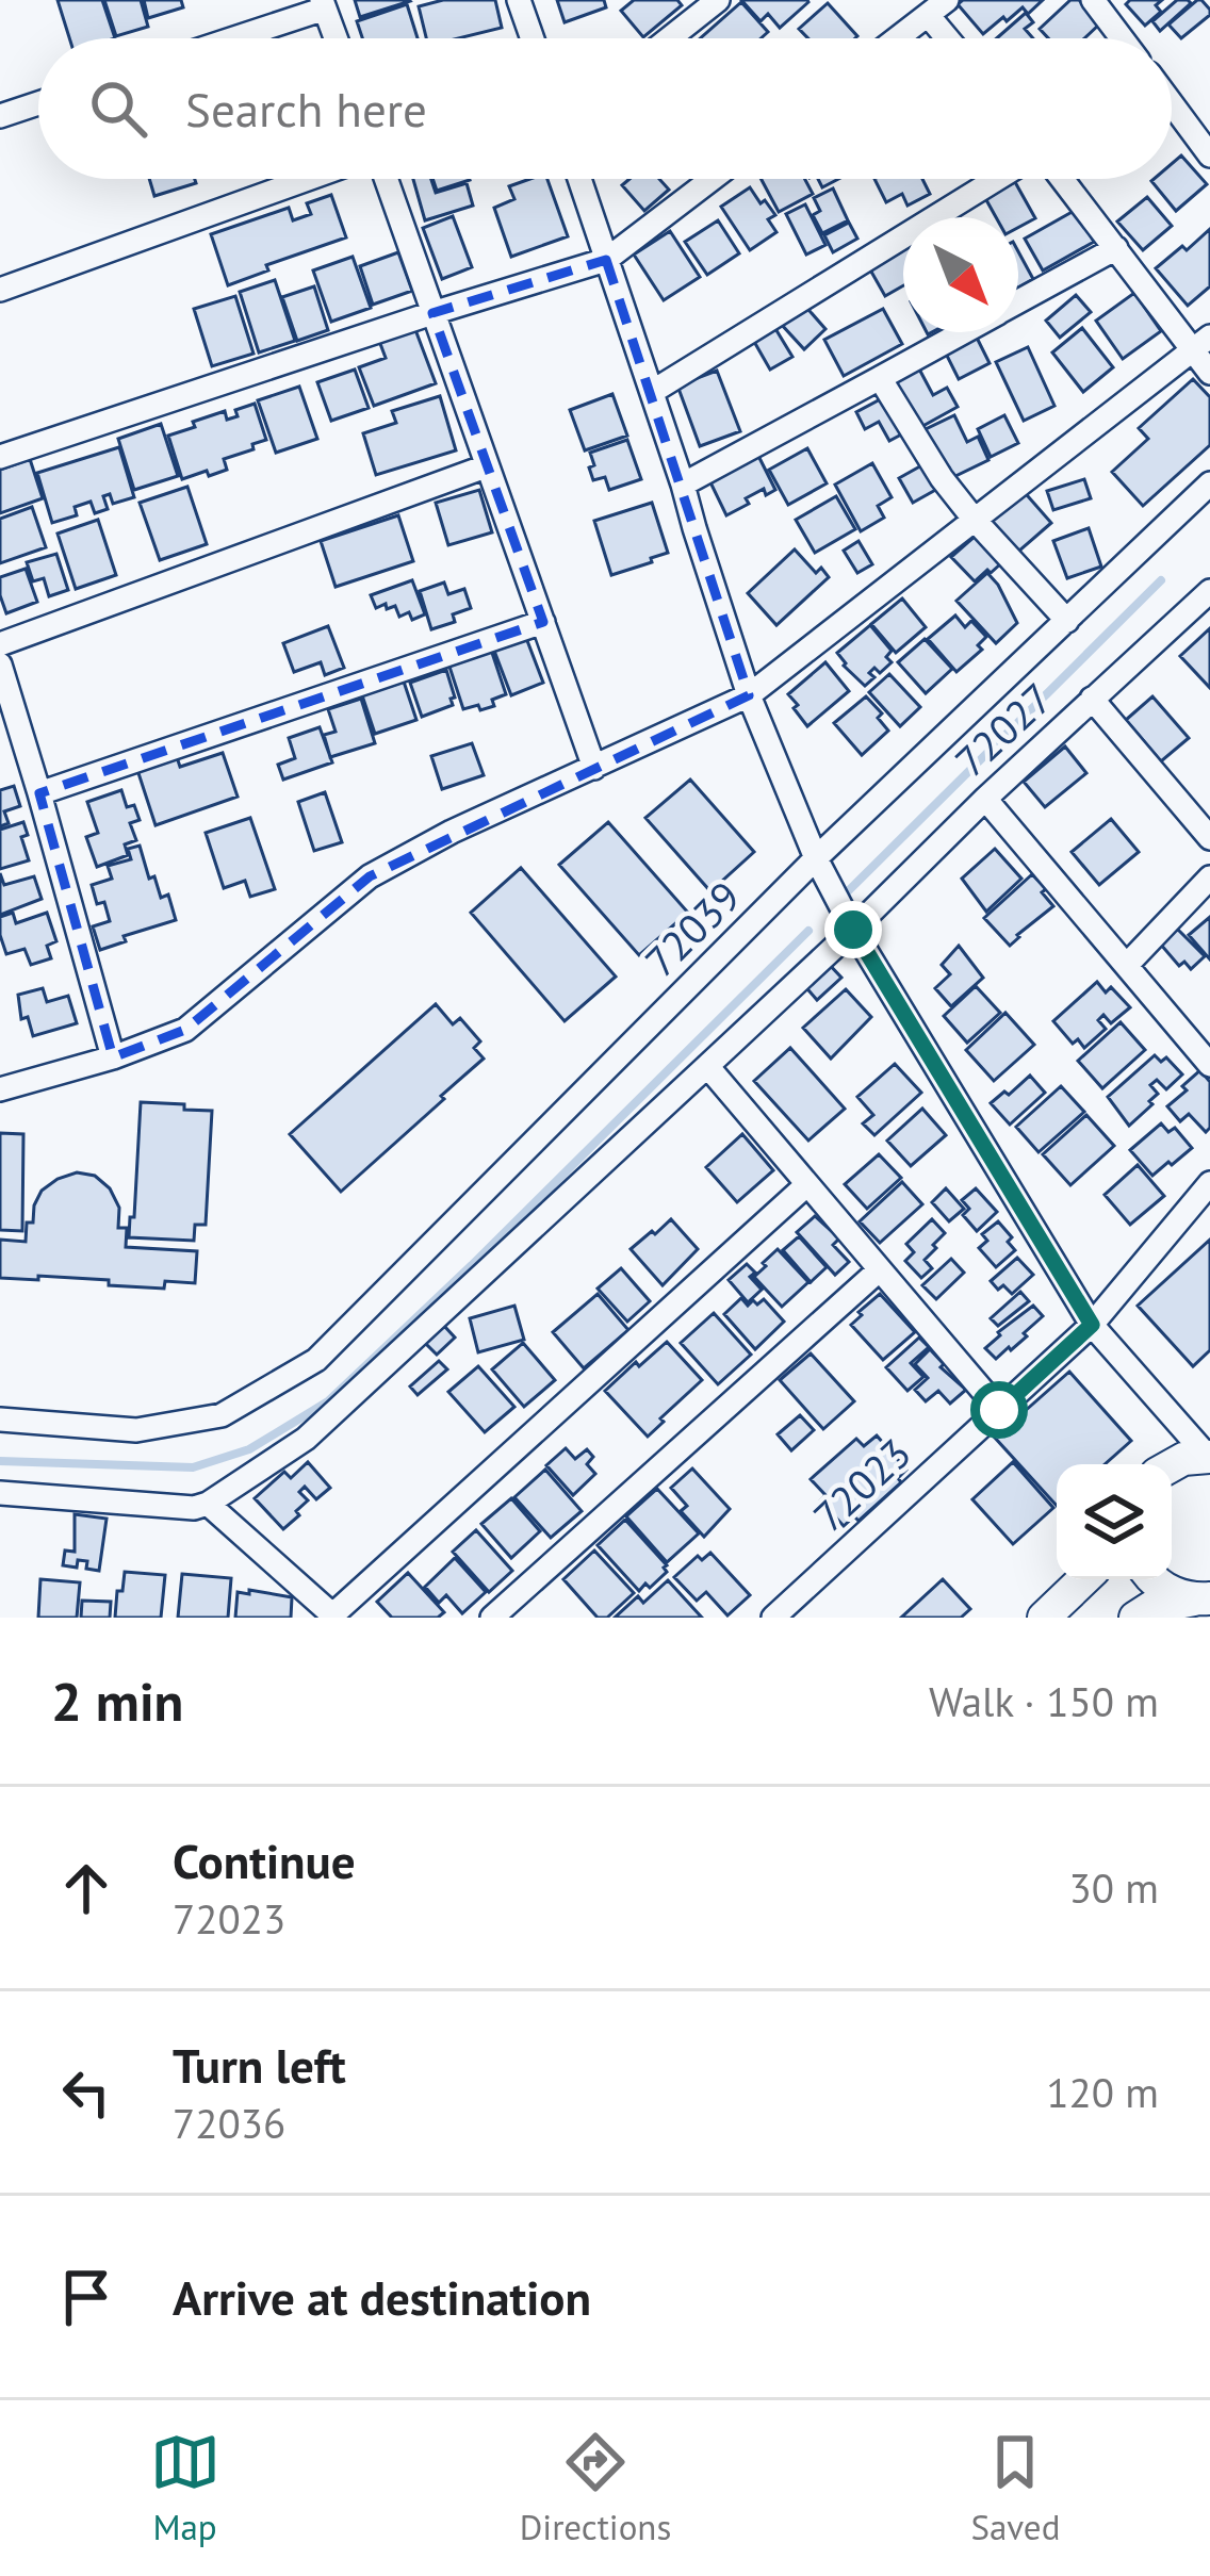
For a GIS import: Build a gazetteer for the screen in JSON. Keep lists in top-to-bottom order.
{
  "streets": {
    "street": ["72027", "72039", "72023"]
  },
  "north": "bottom right",
  "page": {
    "search": "Search here",
    "heading": ["2 min", "Walk · 150 m"],
    "list": [
      ["Continue", "72023", "30 m"],
      ["Turn left", "72036", "120 m"],
      "Arrive at destination"
    ],
    "nav": ["Map", "Directions", "Saved"]
  }
}
